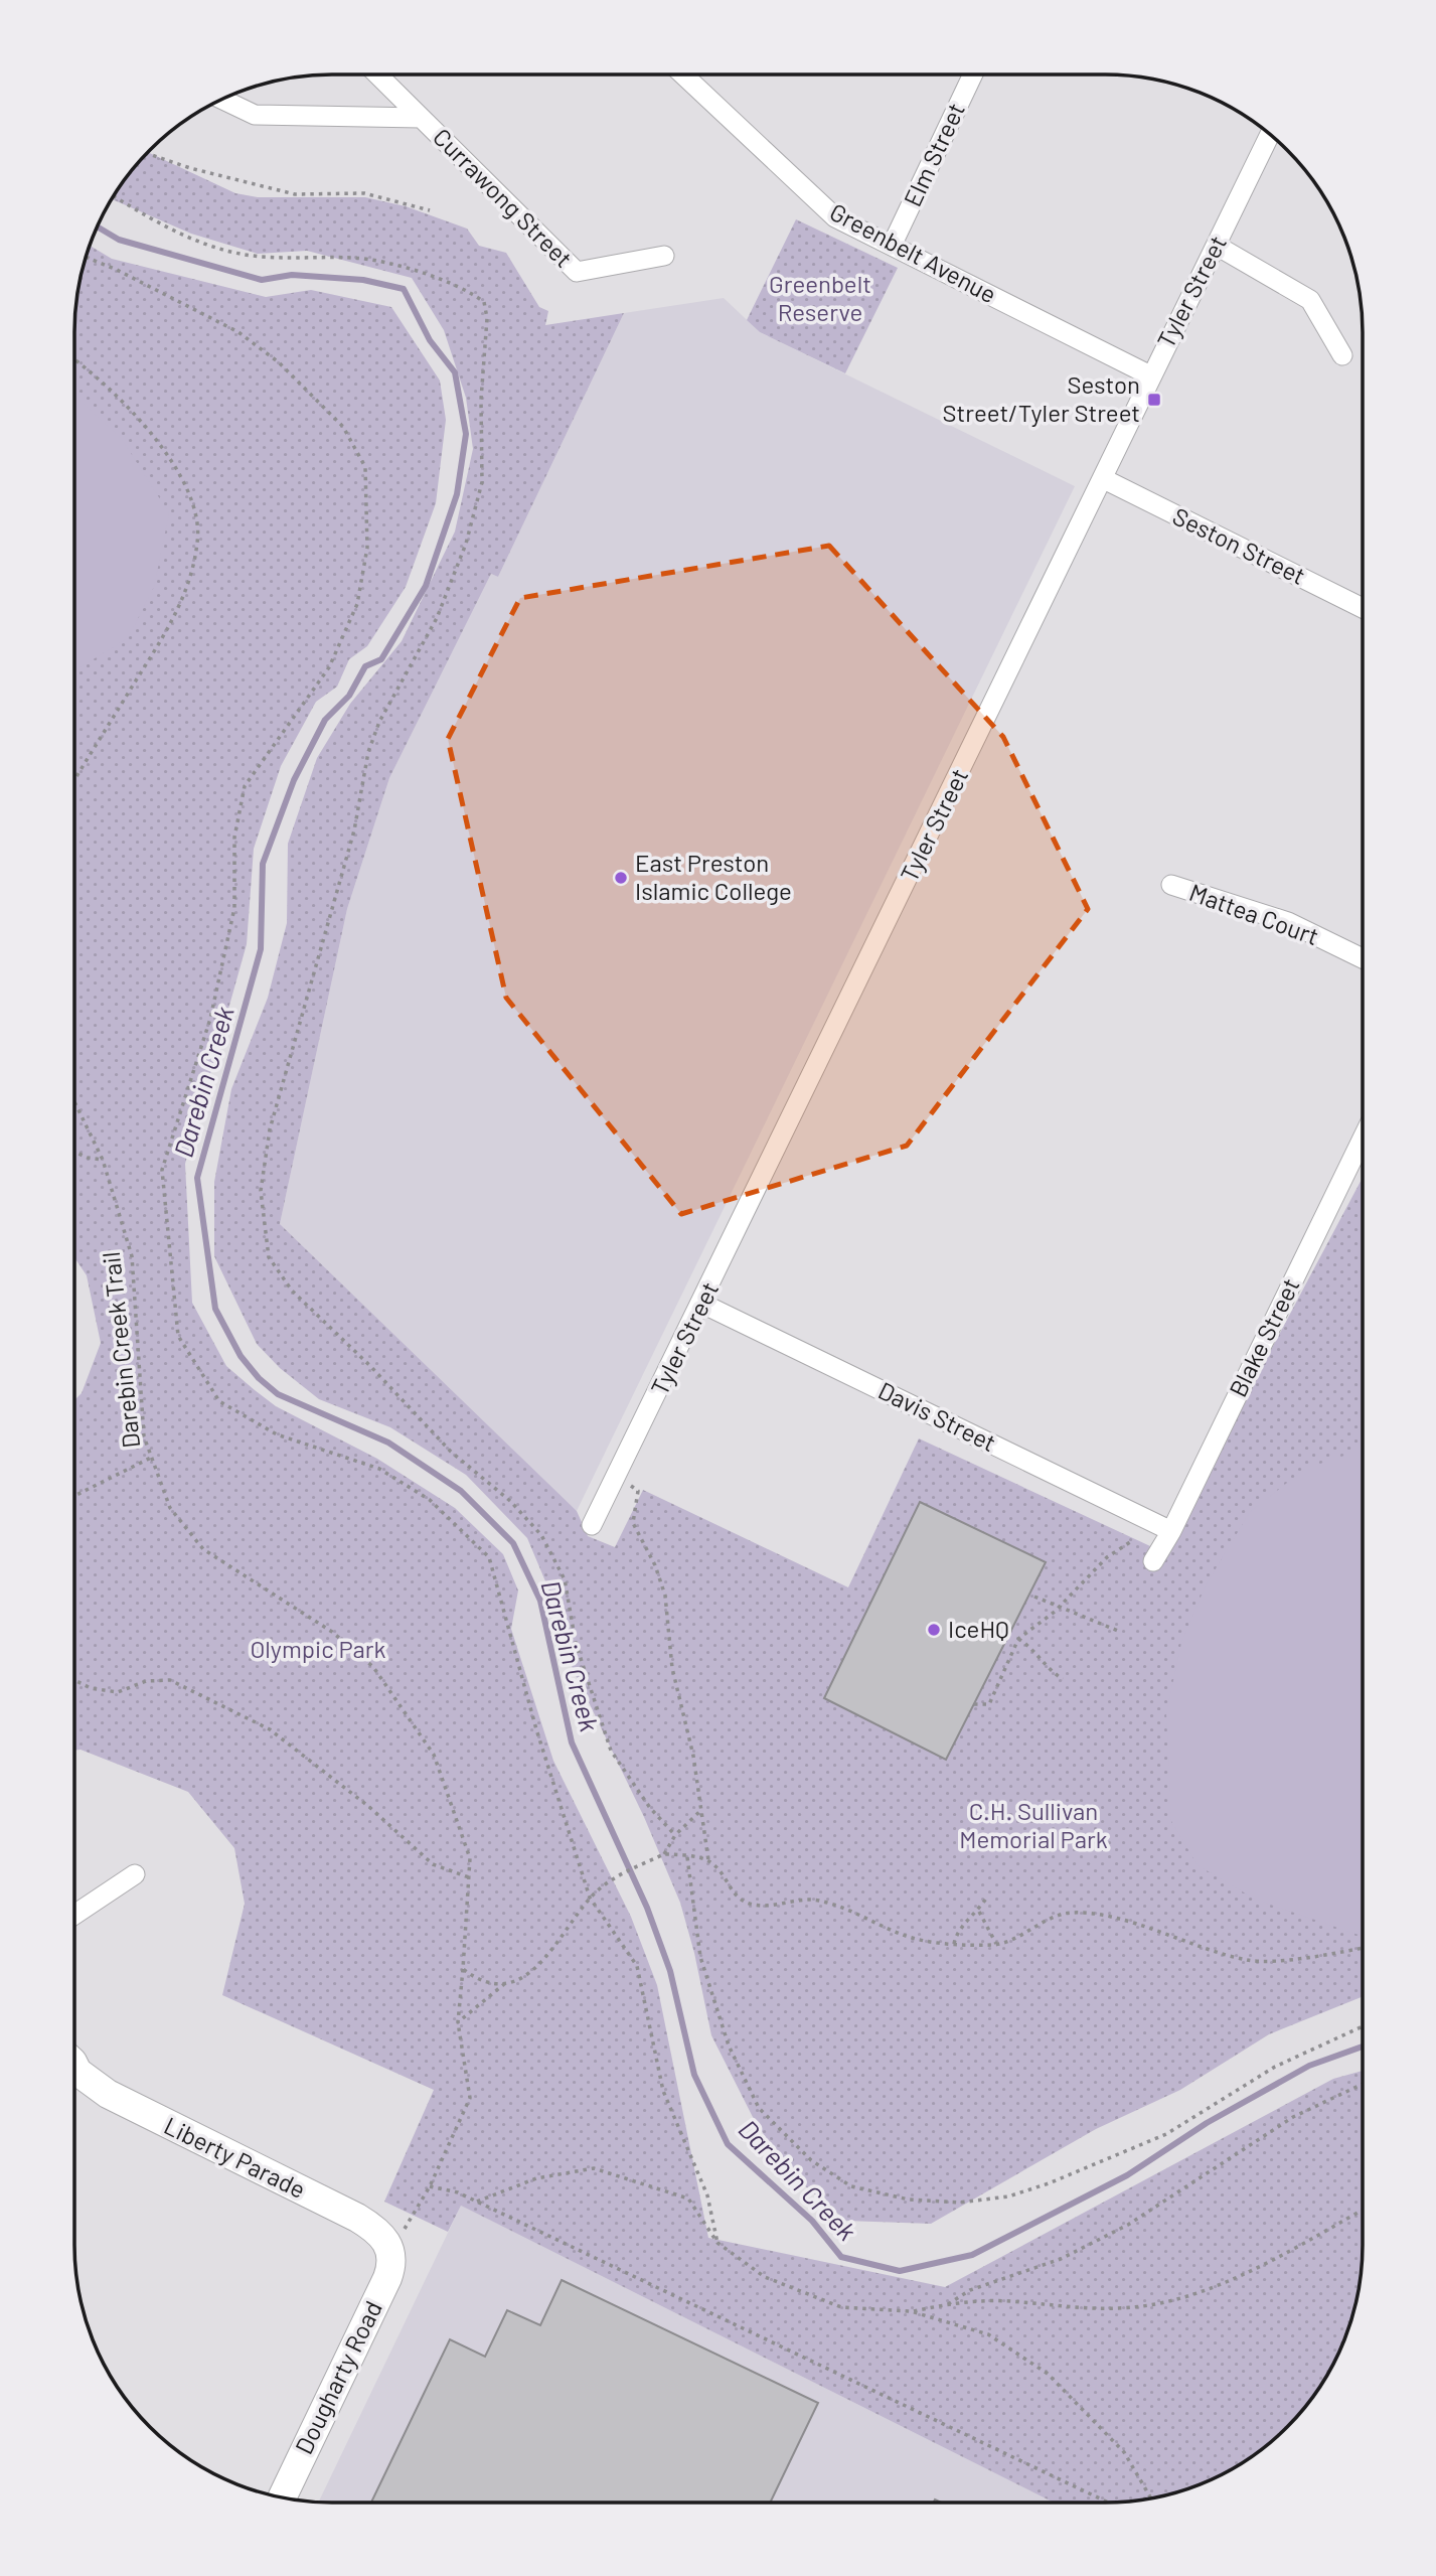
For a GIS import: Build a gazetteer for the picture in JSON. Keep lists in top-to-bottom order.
{
  "streets": {
    "street": [
      "Elm Street",
      "Currawong Street",
      "Greenbelt Avenue",
      "Tyler Street",
      "Seston Street",
      "Mattea Court",
      "Blake Street",
      "Davis Street",
      "Liberty Parade",
      "Dougharty Road"
    ],
    "path": ["Darebin Creek Trail"]
  },
  "crossings": [
    ["Elm Street", "Greenbelt Avenue"],
    ["Greenbelt Avenue", "Tyler Street"],
    ["Tyler Street", "Seston Street"],
    ["Tyler Street", "Davis Street"],
    ["Blake Street", "Davis Street"],
    ["Darebin Creek Trail", "Liberty Parade"],
    ["Darebin Creek Trail", "Dougharty Road"],
    ["Liberty Parade", "Dougharty Road"]
  ],
  "water": ["Darebin Creek"],
  "parks": ["Greenbelt Reserve", "Olympic Park", "C.H. Sullivan Memorial Park"],
  "places": {
    "transit": ["Seston Street/Tyler Street"],
    "other": ["East Preston Islamic College", "IceHQ"]
  }
}
